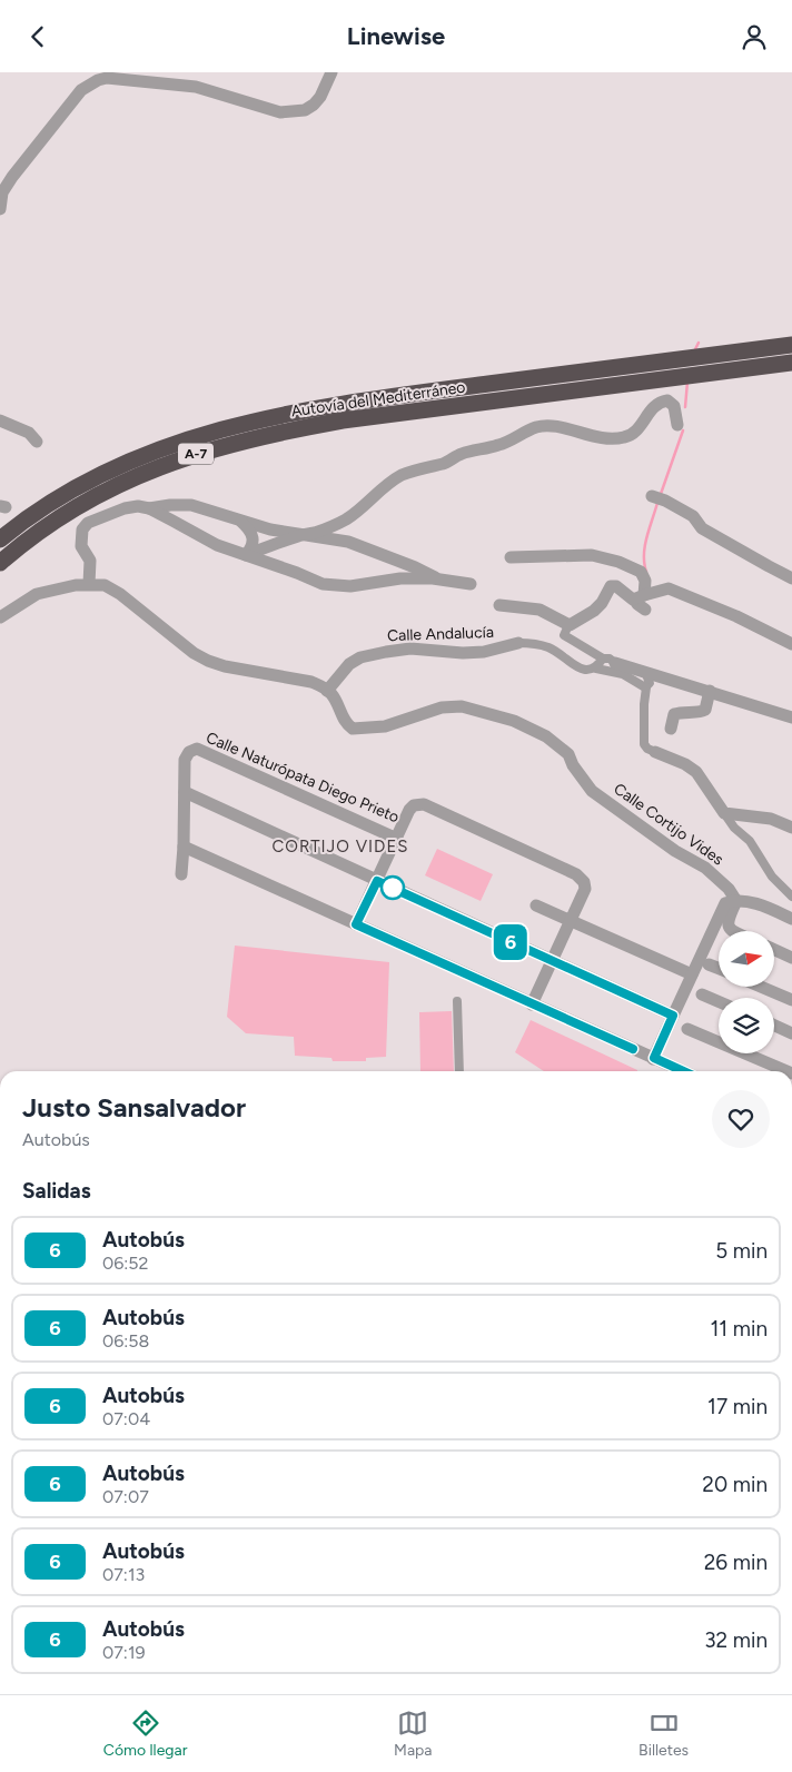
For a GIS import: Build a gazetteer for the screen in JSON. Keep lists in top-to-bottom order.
{
  "streets": {
    "highway": ["Autovía del Mediterráneo", "A-7"],
    "street": ["Calle Andalucía", "Calle Naturópata Diego Prieto", "Calle Cortijo Vides"]
  },
  "crossings": [
    ["Calle Andalucía", "Calle Cortijo Vides"]
  ],
  "districts": ["CORTIJO VIDES"],
  "lines": ["bus line 6"],
  "north": "right",
  "page": {
    "header": "Linewise",
    "on_map": "6",
    "heading": [
      ["Justo Sansalvador", "Autobús"],
      "Salidas"
    ],
    "list": [
      {
        "mark": "6",
        "name": "Autobús",
        "note": "06:52",
        "value": "5 min"
      },
      {
        "mark": "6",
        "name": "Autobús",
        "note": "06:58",
        "value": "11 min"
      },
      {
        "mark": "6",
        "name": "Autobús",
        "note": "07:04",
        "value": "17 min"
      },
      {
        "mark": "6",
        "name": "Autobús",
        "note": "07:07",
        "value": "20 min"
      },
      {
        "mark": "6",
        "name": "Autobús",
        "note": "07:13",
        "value": "26 min"
      },
      {
        "mark": "6",
        "name": "Autobús",
        "note": "07:19",
        "value": "32 min"
      }
    ],
    "tabs": ["Cómo llegar", "Mapa", "Billetes"]
  }
}
